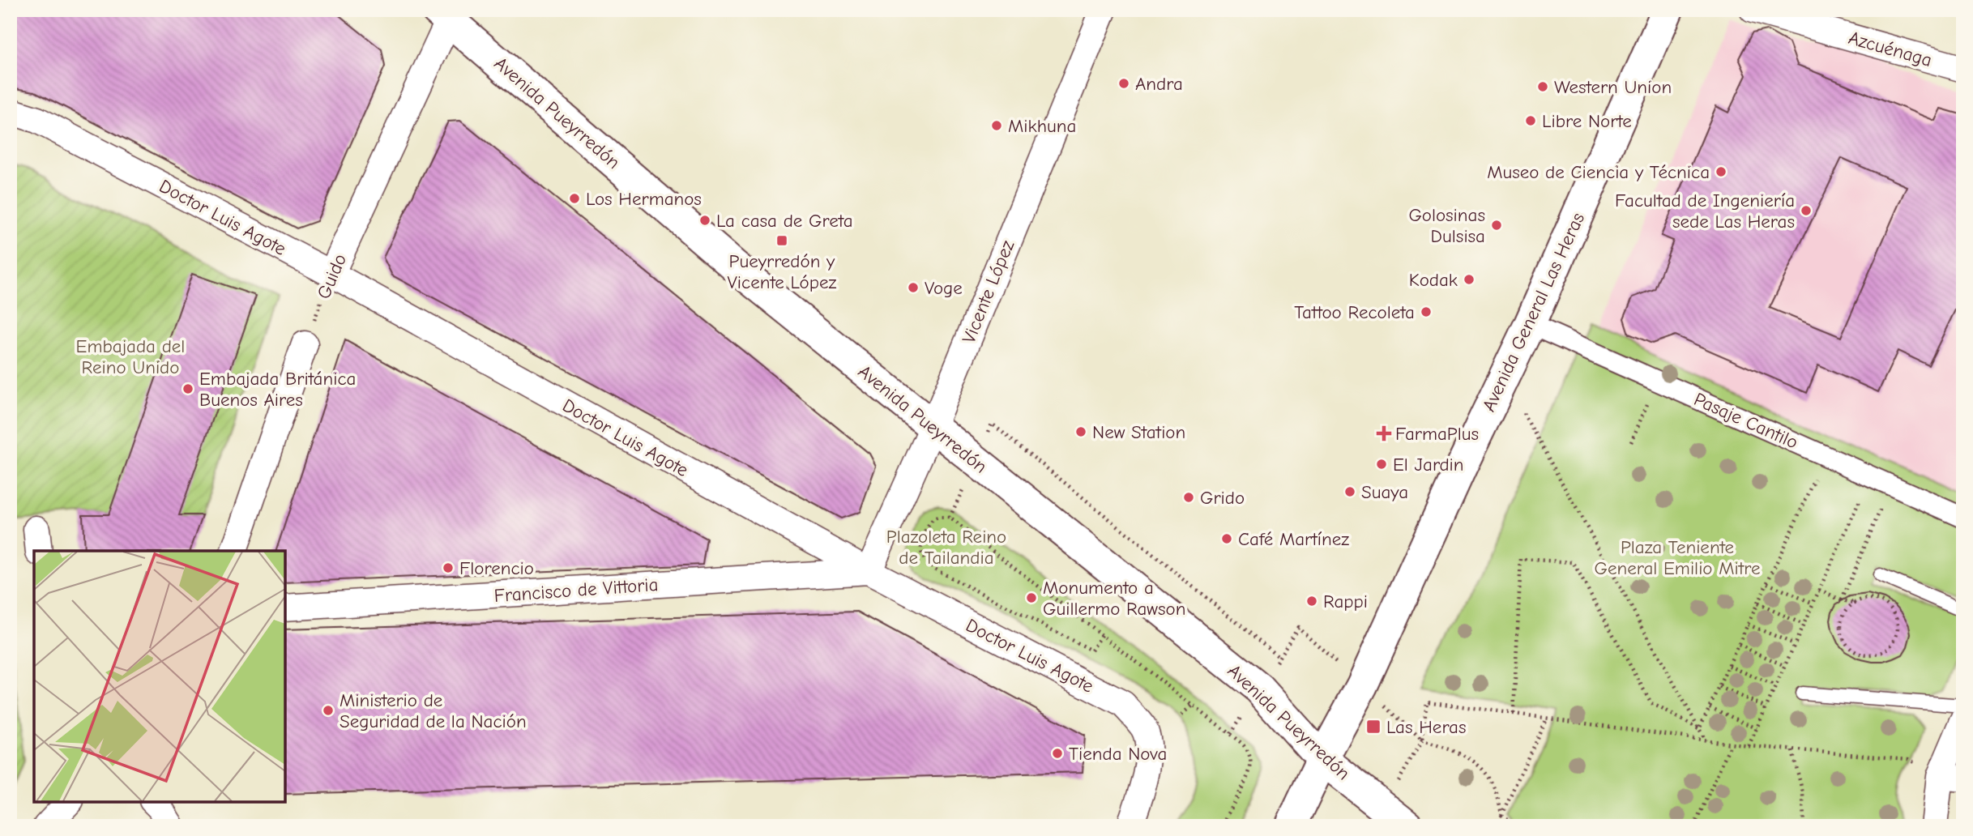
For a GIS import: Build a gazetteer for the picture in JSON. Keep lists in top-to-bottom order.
{
  "streets": {
    "main road": ["Avenida Pueyrredón", "Avenida General Las Heras"],
    "street": [
      "Azcuénaga",
      "Doctor Luis Agote",
      "Guido",
      "Vicente López",
      "Pasaje Cantilo",
      "Francisco de Vittoria"
    ]
  },
  "crossings": [
    ["Avenida Pueyrredón", "Guido"],
    ["Avenida Pueyrredón", "Vicente López"],
    ["Avenida Pueyrredón", "Avenida General Las Heras"],
    ["Doctor Luis Agote", "Guido"],
    ["Doctor Luis Agote", "Vicente López"],
    ["Doctor Luis Agote", "Francisco de Vittoria"],
    ["Vicente López", "Francisco de Vittoria"],
    ["Avenida General Las Heras", "Pasaje Cantilo"]
  ],
  "parks": ["Embajada del Reino Unido", "Plazoleta Reino de Tailandia", "Plaza Teniente General Emilio Mitre"],
  "places": {
    "other": [
      "Andra",
      "Western Union",
      "Libre Norte",
      "Mikhuna",
      "Museo de Ciencia y Técnica",
      "Los Hermanos",
      "Facultad de Ingeniería sede Las Heras",
      "La casa de Greta",
      "Golosinas Dulsisa",
      "Kodak",
      "Voge",
      "Tattoo Recoleta",
      "Embajada Británica Buenos Aires",
      "New Station",
      "El Jardin",
      "Suaya",
      "Grido",
      "Café Martínez",
      "Florencio",
      "Monumento a Guillermo Rawson",
      "Rappi",
      "Ministerio de Seguridad de la Nación",
      "Tienda Nova"
    ],
    "transit": ["Pueyrredón y Vicente López", "Las Heras"],
    "health": ["FarmaPlus"]
  }
}
